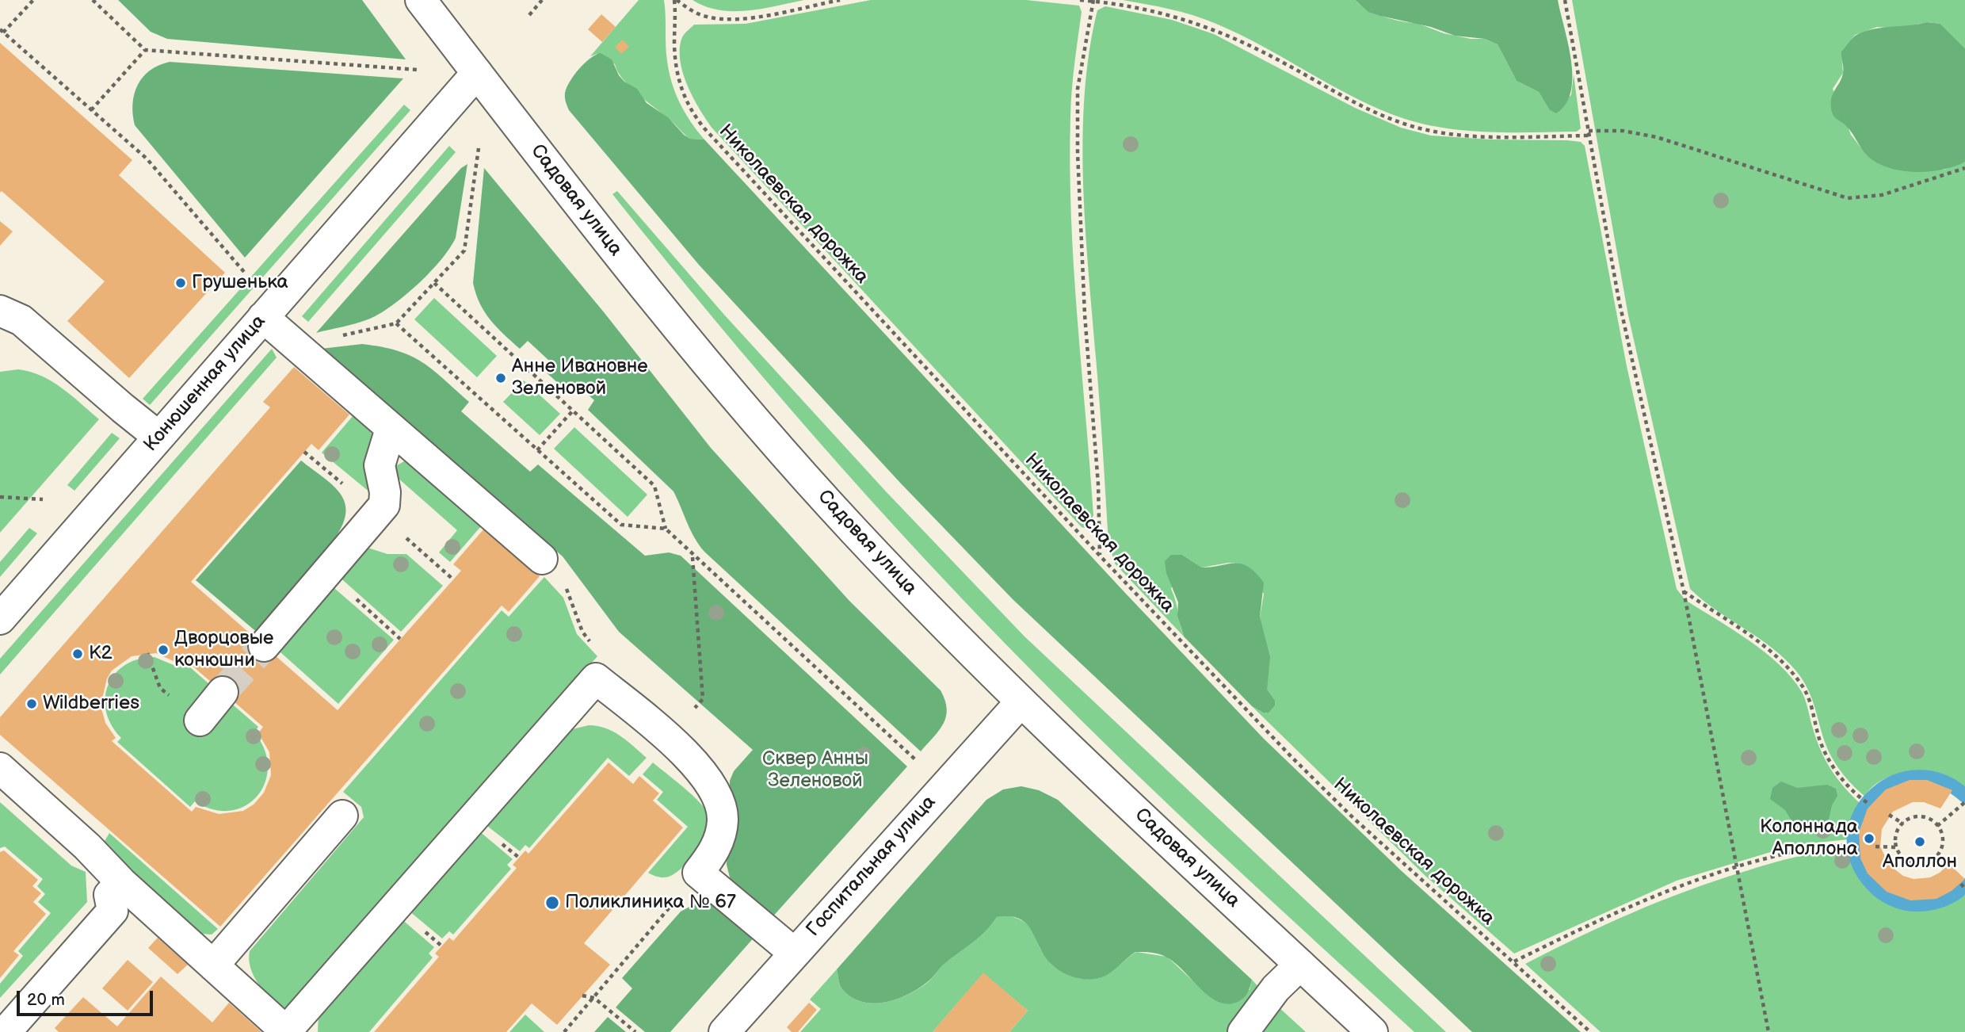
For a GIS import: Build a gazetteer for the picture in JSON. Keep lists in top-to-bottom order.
{
  "streets": {
    "main road": ["Садовая улица", "Конюшенная улица", "Госпитальная улица"],
    "path": ["Николаевская дорожка"]
  },
  "crossings": [
    ["Садовая улица", "Конюшенная улица"],
    ["Садовая улица", "Госпитальная улица"]
  ],
  "parks": ["Сквер Анны Зеленовой"],
  "places": [
    "Грушенька",
    "Анне Ивановне Зеленовой",
    "Дворцовые конюшни",
    "К2",
    "Wildberries",
    "Колоннада Аполлона",
    "Аполлон",
    "Поликлиника № 67"
  ],
  "scale_bar": "20 m"
}
